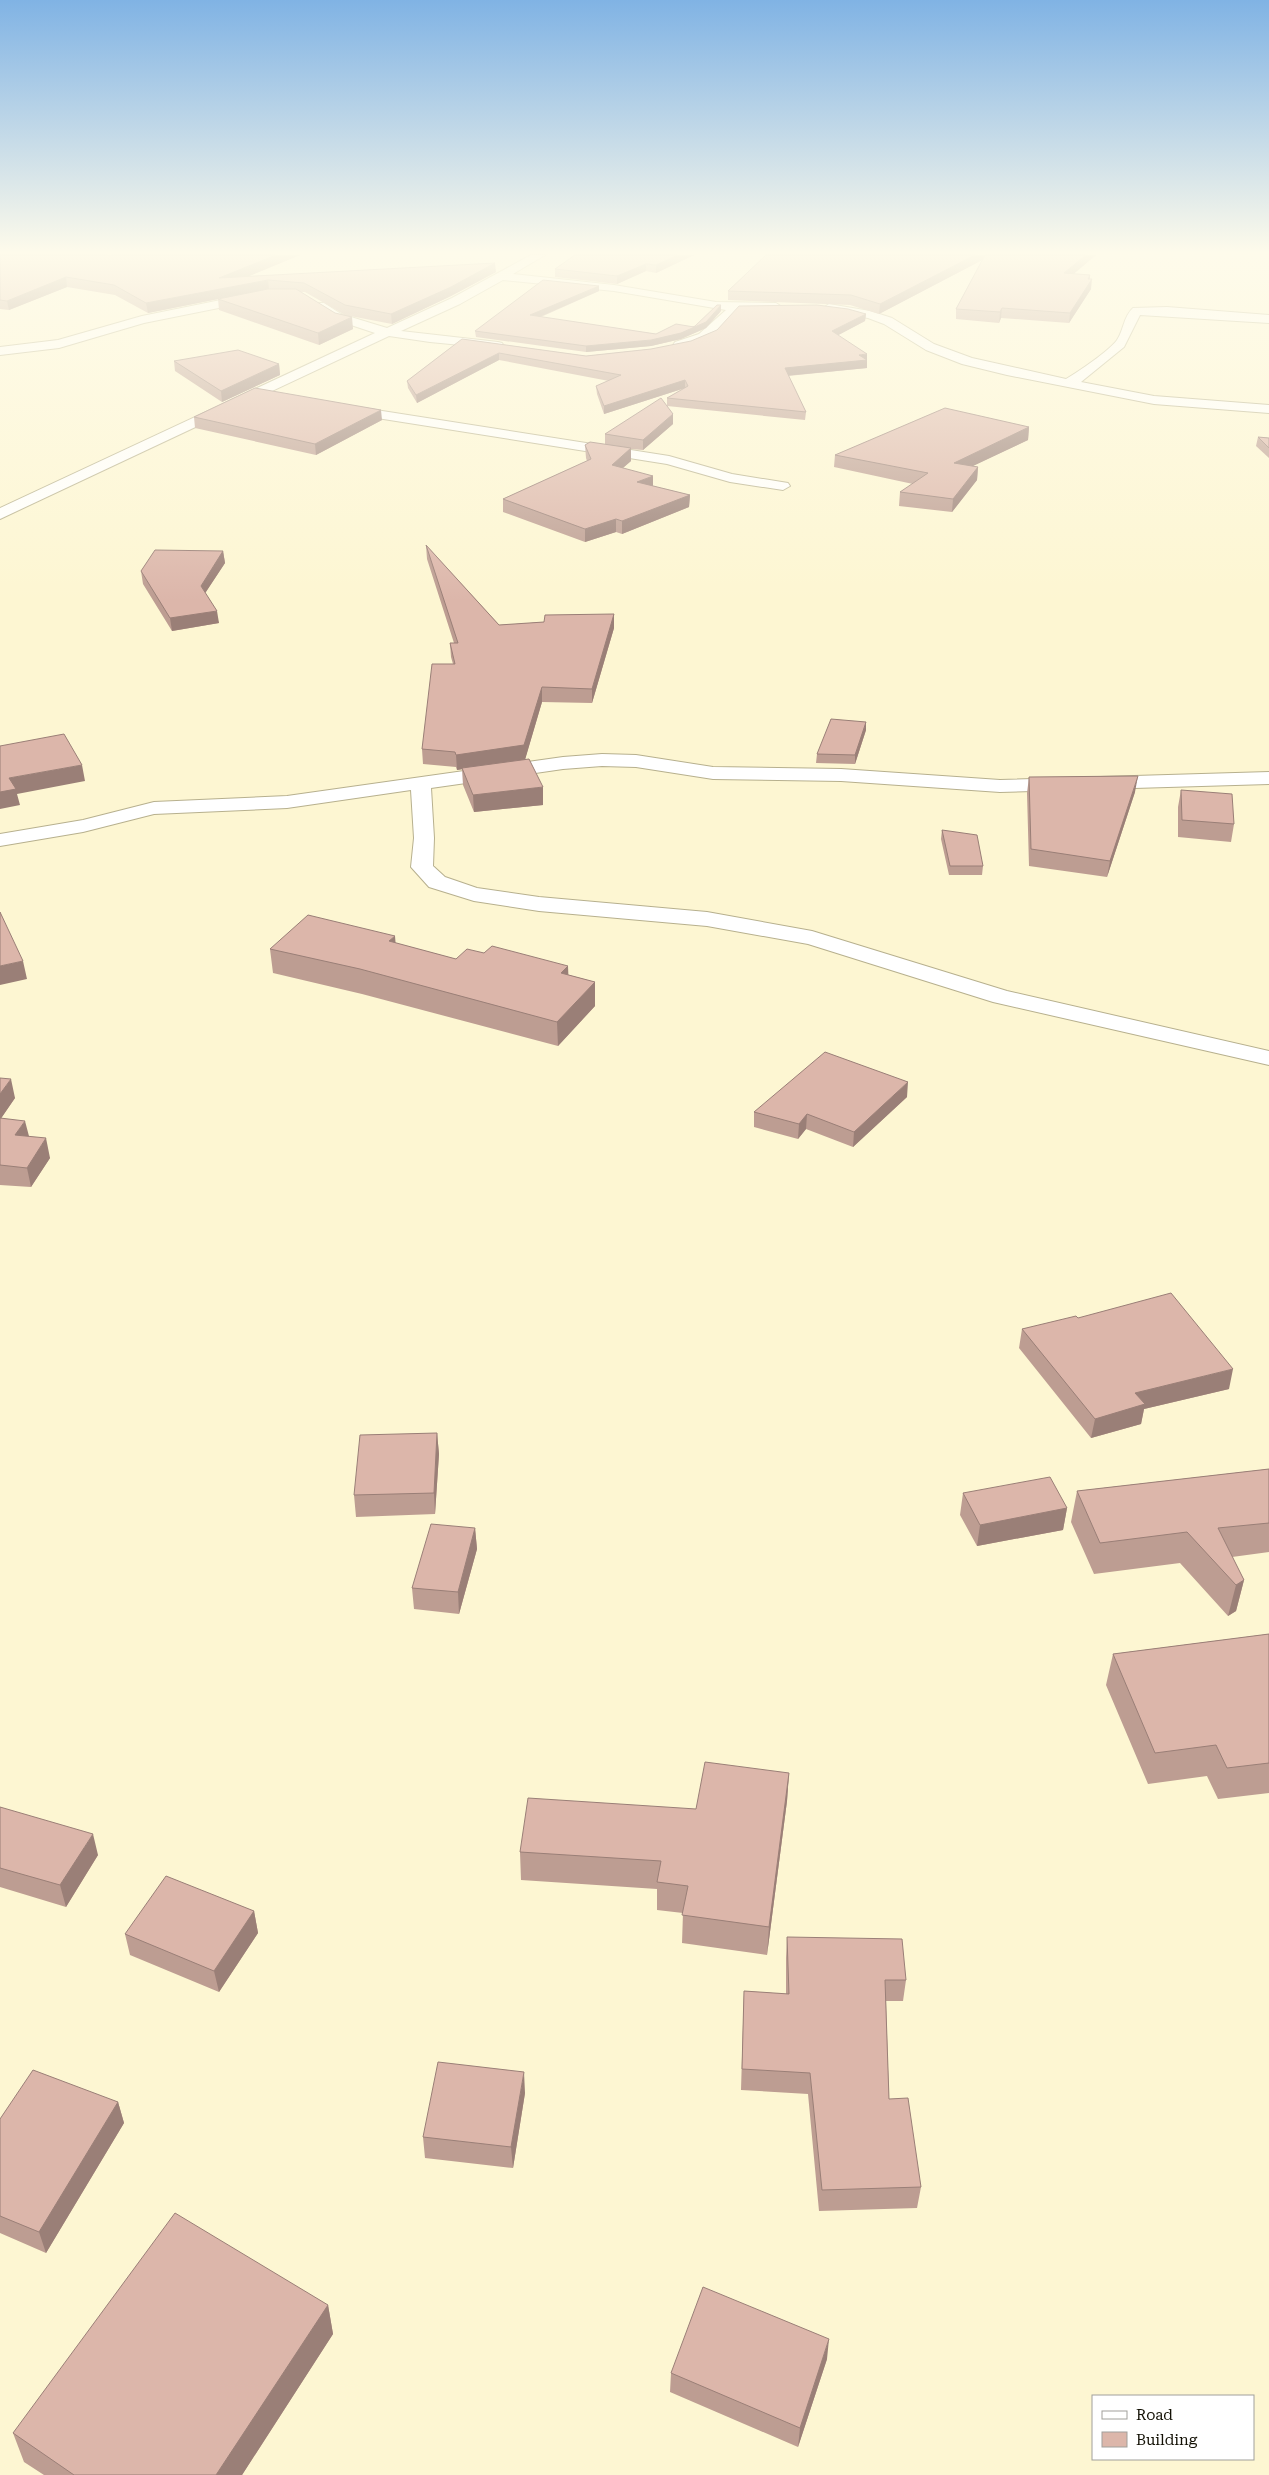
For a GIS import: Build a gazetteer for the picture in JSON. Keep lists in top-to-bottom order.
{
  "legend": ["Road", "Building"]
}
